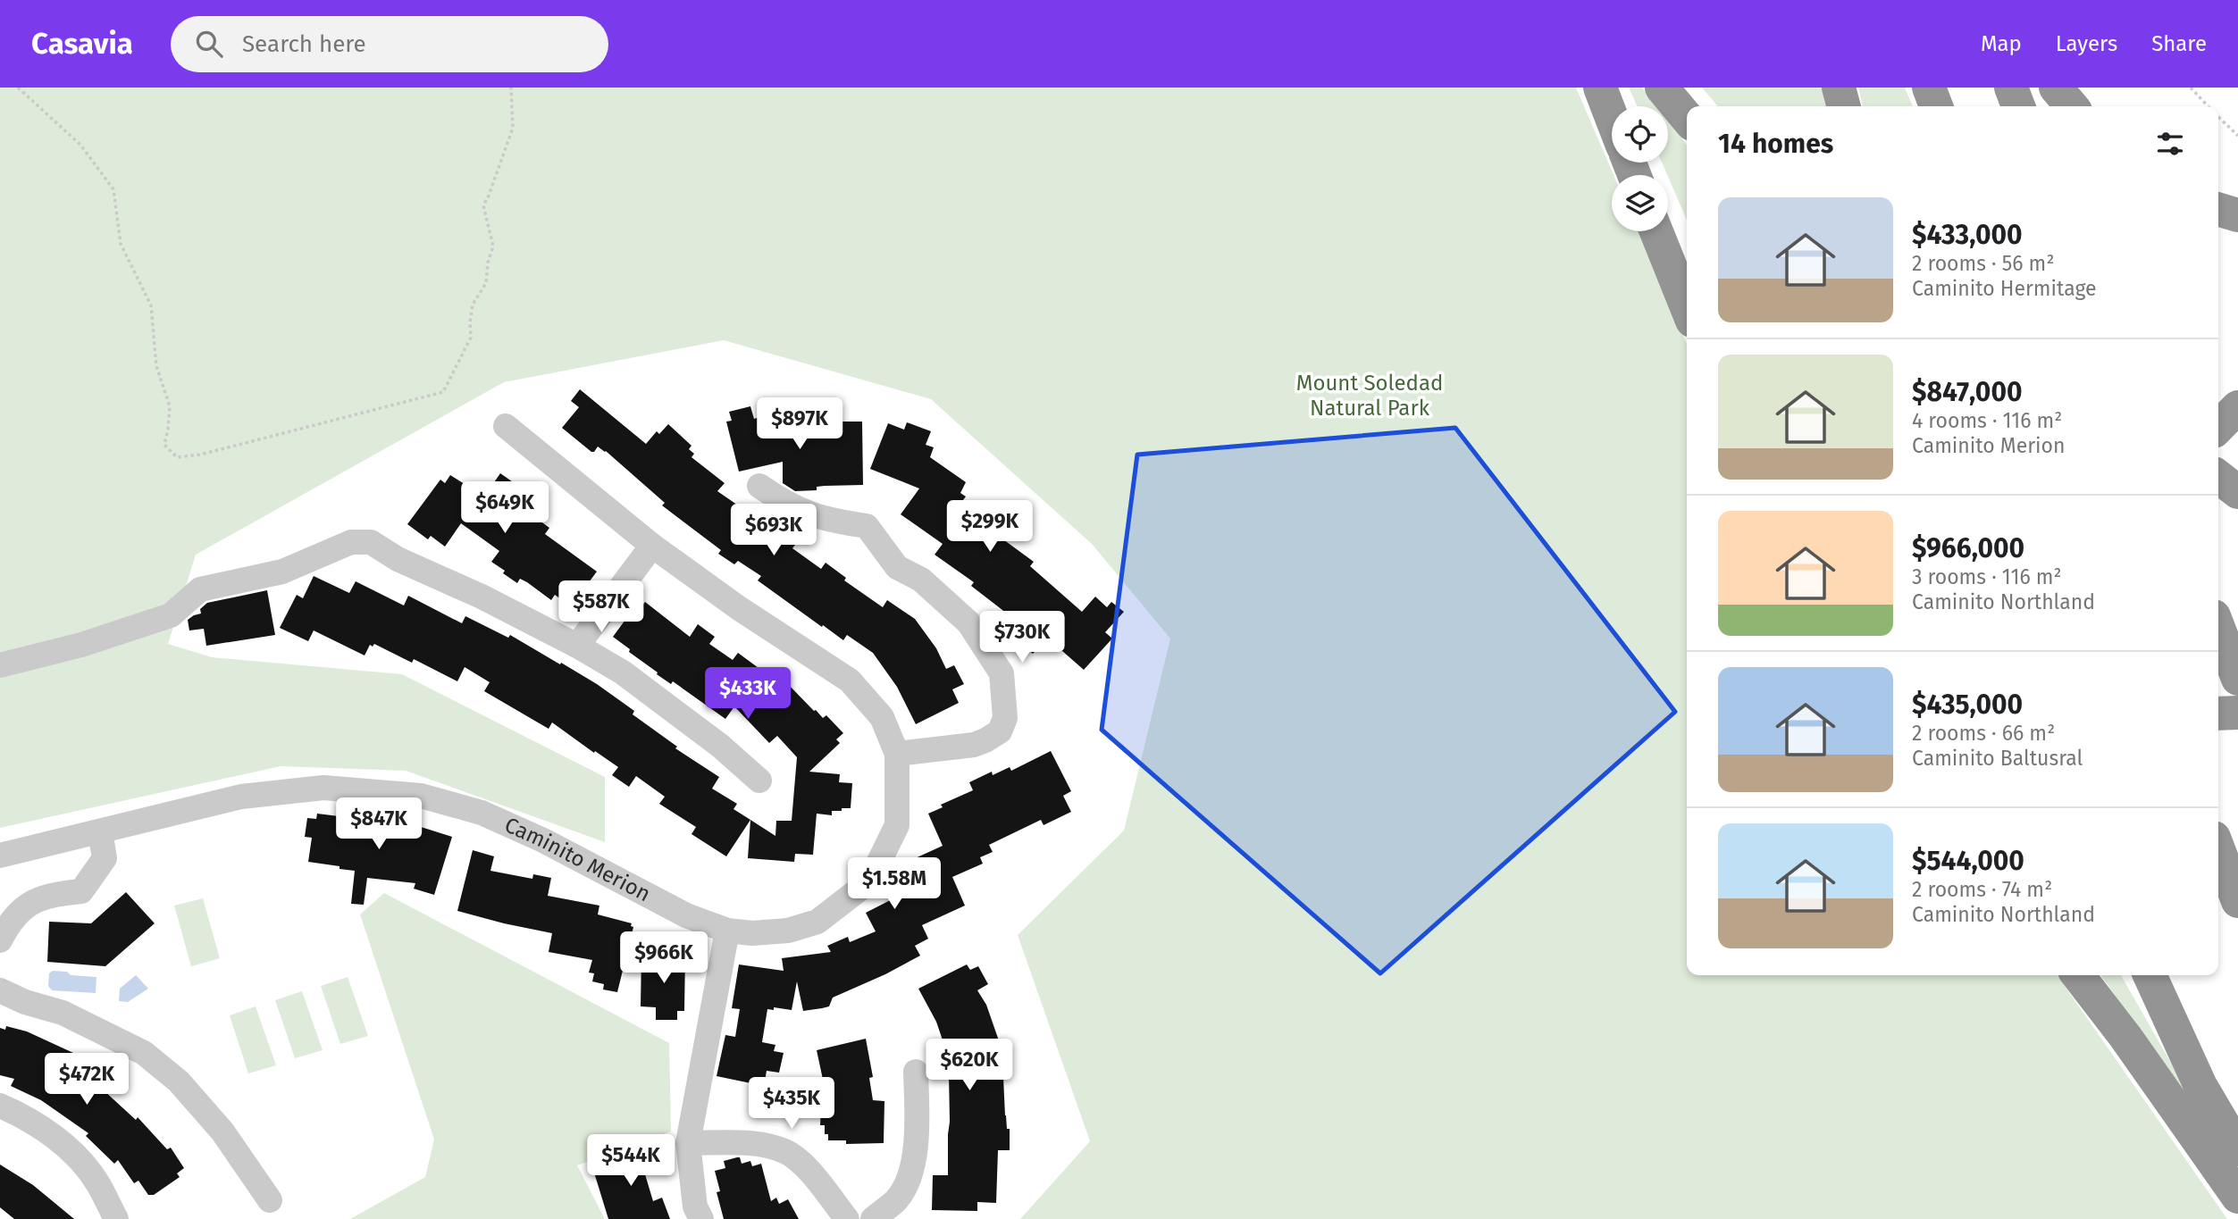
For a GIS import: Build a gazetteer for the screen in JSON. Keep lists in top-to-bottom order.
{
  "streets": {
    "street": ["Caminito Merion"]
  },
  "parks": ["Mount Soledad Natural Park"],
  "page": {
    "header": "Casavia",
    "search": "Search here",
    "nav": ["Map", "Layers", "Share"],
    "heading": "14 homes",
    "list": [
      {
        "name": "$433,000",
        "note": "2 rooms · 56 m² · Caminito Hermitage"
      },
      {
        "name": "$847,000",
        "note": "4 rooms · 116 m² · Caminito Merion"
      },
      {
        "name": "$966,000",
        "note": "3 rooms · 116 m² · Caminito Northland"
      },
      {
        "name": "$435,000",
        "note": "2 rooms · 66 m² · Caminito Baltusral"
      },
      {
        "name": "$544,000",
        "note": "2 rooms · 74 m² · Caminito Northland"
      }
    ],
    "price": [
      "$897K",
      "$649K",
      "$299K",
      "$693K",
      "$587K",
      "$730K",
      "$433K",
      "$847K",
      "$1.58M",
      "$966K",
      "$620K",
      "$472K",
      "$435K",
      "$544K"
    ]
  }
}
